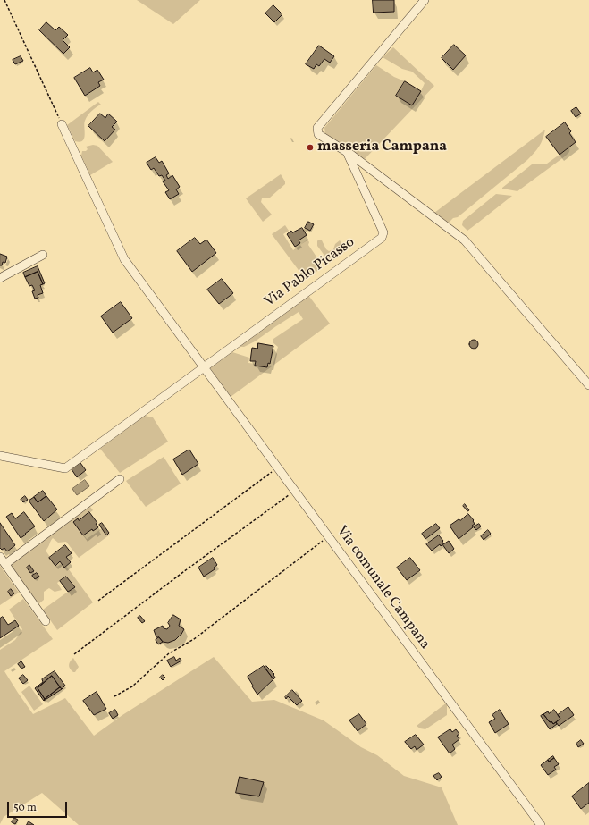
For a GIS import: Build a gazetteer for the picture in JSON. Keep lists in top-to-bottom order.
{
  "streets": {
    "street": ["Via Pablo Picasso", "Via comunale Campana"]
  },
  "crossings": [
    ["Via Pablo Picasso", "Via comunale Campana"]
  ],
  "places": ["masseria Campana"],
  "scale_bar": "50 m"
}
